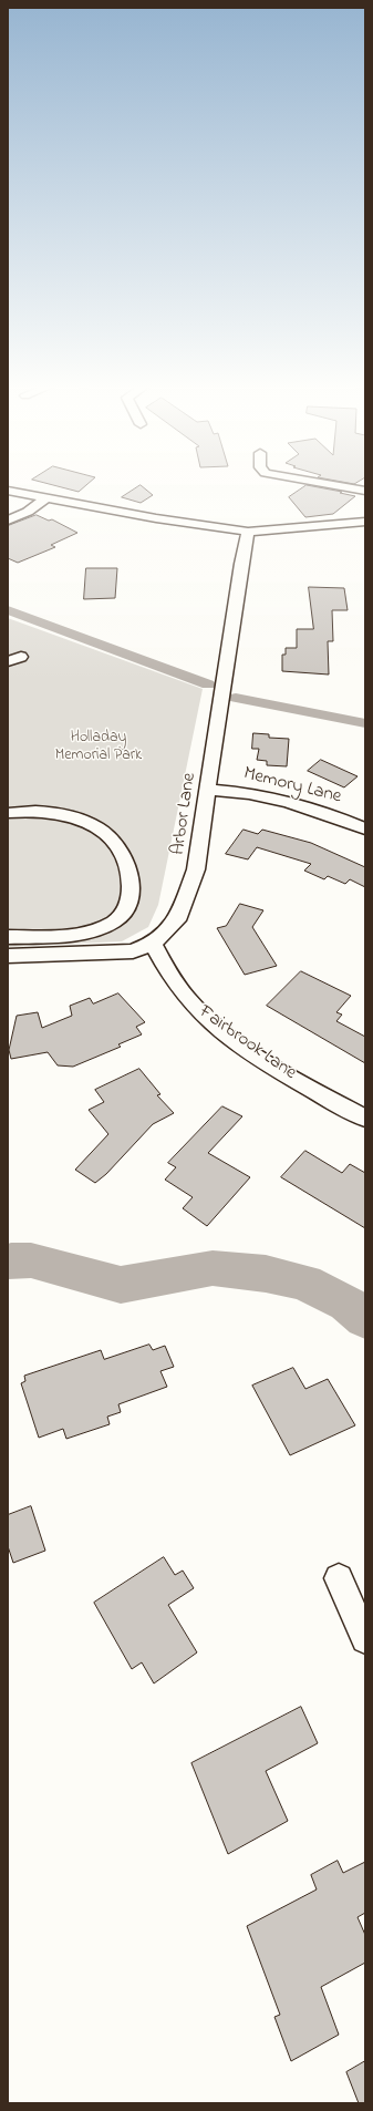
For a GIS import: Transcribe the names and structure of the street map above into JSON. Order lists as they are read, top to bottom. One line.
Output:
{"streets":{"street":["Memory Lane","Arbor Lane","Fairbrook Lane"]},"crossings":[["Memory Lane","Arbor Lane"],["Arbor Lane","Fairbrook Lane"]],"parks":["Holladay Memorial Park"]}
